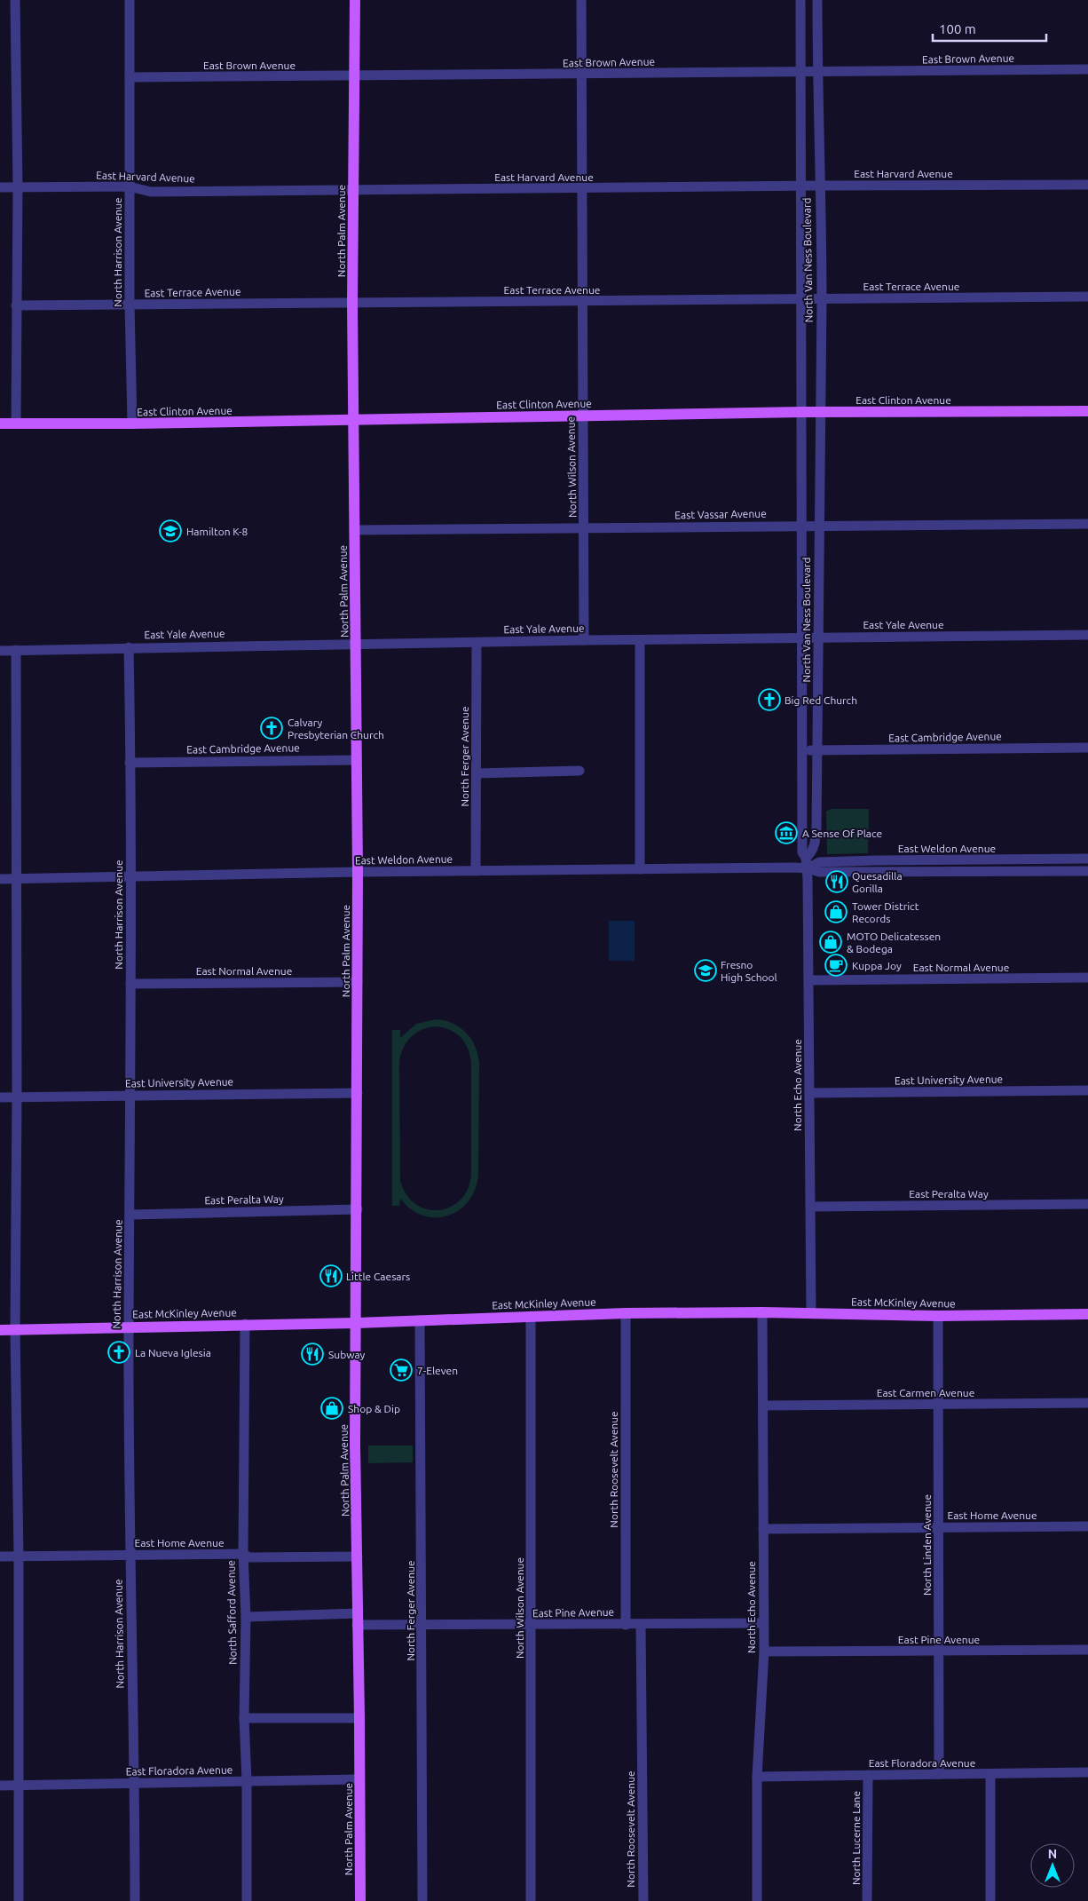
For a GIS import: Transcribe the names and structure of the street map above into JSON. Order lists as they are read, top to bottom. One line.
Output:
{"streets":{"main road":["North Palm Avenue","East Clinton Avenue","East McKinley Avenue"],"street":["East Brown Avenue","East Harvard Avenue","North Harrison Avenue","North Van Ness Boulevard","East Terrace Avenue","North Wilson Avenue","East Vassar Avenue","East Yale Avenue","East Cambridge Avenue","North Ferger Avenue","East Weldon Avenue","East Normal Avenue","East University Avenue","North Echo Avenue","East Peralta Way","East Carmen Avenue","North Roosevelt Avenue","East Home Avenue","North Linden Avenue","North Safford Avenue","East Pine Avenue","East Floradora Avenue","North Lucerne Lane"]},"crossings":[["East Brown Avenue","North Palm Avenue"],["East Brown Avenue","North Harrison Avenue"],["East Brown Avenue","North Van Ness Boulevard"],["East Brown Avenue","North Wilson Avenue"],["East Harvard Avenue","North Palm Avenue"],["East Harvard Avenue","North Harrison Avenue"],["East Harvard Avenue","North Van Ness Boulevard"],["East Harvard Avenue","North Wilson Avenue"],["North Palm Avenue","East Terrace Avenue"],["North Palm Avenue","East Clinton Avenue"],["North Palm Avenue","East Vassar Avenue"],["North Palm Avenue","East Yale Avenue"],["North Palm Avenue","East Cambridge Avenue"],["North Palm Avenue","East Weldon Avenue"],["North Palm Avenue","East Normal Avenue"],["North Palm Avenue","East University Avenue"],["North Palm Avenue","East Peralta Way"],["North Palm Avenue","East McKinley Avenue"],["North Palm Avenue","East Home Avenue"],["North Palm Avenue","East Pine Avenue"],["North Palm Avenue","East Floradora Avenue"],["North Harrison Avenue","East Terrace Avenue"],["North Harrison Avenue","East Clinton Avenue"],["North Harrison Avenue","East Yale Avenue"],["North Harrison Avenue","East Cambridge Avenue"],["North Harrison Avenue","East Weldon Avenue"],["North Harrison Avenue","East Normal Avenue"],["North Harrison Avenue","East University Avenue"],["North Harrison Avenue","East Peralta Way"],["North Harrison Avenue","East McKinley Avenue"],["North Harrison Avenue","East Home Avenue"],["North Harrison Avenue","East Floradora Avenue"],["North Van Ness Boulevard","East Terrace Avenue"],["North Van Ness Boulevard","East Clinton Avenue"],["North Van Ness Boulevard","East Vassar Avenue"],["North Van Ness Boulevard","East Yale Avenue"],["North Van Ness Boulevard","East Cambridge Avenue"],["North Van Ness Boulevard","North Echo Avenue"],["East Terrace Avenue","North Wilson Avenue"],["East Clinton Avenue","North Wilson Avenue"],["North Wilson Avenue","East Vassar Avenue"],["North Wilson Avenue","East Yale Avenue"],["North Wilson Avenue","East McKinley Avenue"],["North Wilson Avenue","East Pine Avenue"],["East Yale Avenue","North Ferger Avenue"],["North Ferger Avenue","East Weldon Avenue"],["North Ferger Avenue","East McKinley Avenue"],["North Ferger Avenue","East Pine Avenue"],["East Weldon Avenue","North Echo Avenue"],["East Normal Avenue","North Echo Avenue"],["East University Avenue","North Echo Avenue"],["North Echo Avenue","East Peralta Way"],["North Echo Avenue","East McKinley Avenue"],["North Echo Avenue","East Carmen Avenue"],["North Echo Avenue","East Home Avenue"],["North Echo Avenue","East Pine Avenue"],["North Echo Avenue","East Floradora Avenue"],["East McKinley Avenue","North Roosevelt Avenue"],["East McKinley Avenue","North Linden Avenue"],["East McKinley Avenue","North Safford Avenue"],["East Carmen Avenue","North Linden Avenue"],["North Roosevelt Avenue","East Pine Avenue"],["East Home Avenue","North Linden Avenue"],["East Home Avenue","North Safford Avenue"],["North Linden Avenue","East Pine Avenue"],["North Linden Avenue","East Floradora Avenue"],["North Safford Avenue","East Pine Avenue"],["North Safford Avenue","East Floradora Avenue"],["East Floradora Avenue","North Lucerne Lane"]],"places":{"school or university":["Hamilton K-8","Fresno High School"],"church":["Big Red Church","Calvary Presbyterian Church","La Nueva Iglesia"],"museum":["A Sense Of Place"],"restaurant":["Quesadilla Gorilla","Little Caesars","Subway"],"shop":["Tower District Records","MOTO Delicatessen & Bodega","Shop & Dip"],"cafe":["Kuppa Joy"],"supermarket":["7-Eleven"]},"scale_bar":"100 m","north":"top"}
